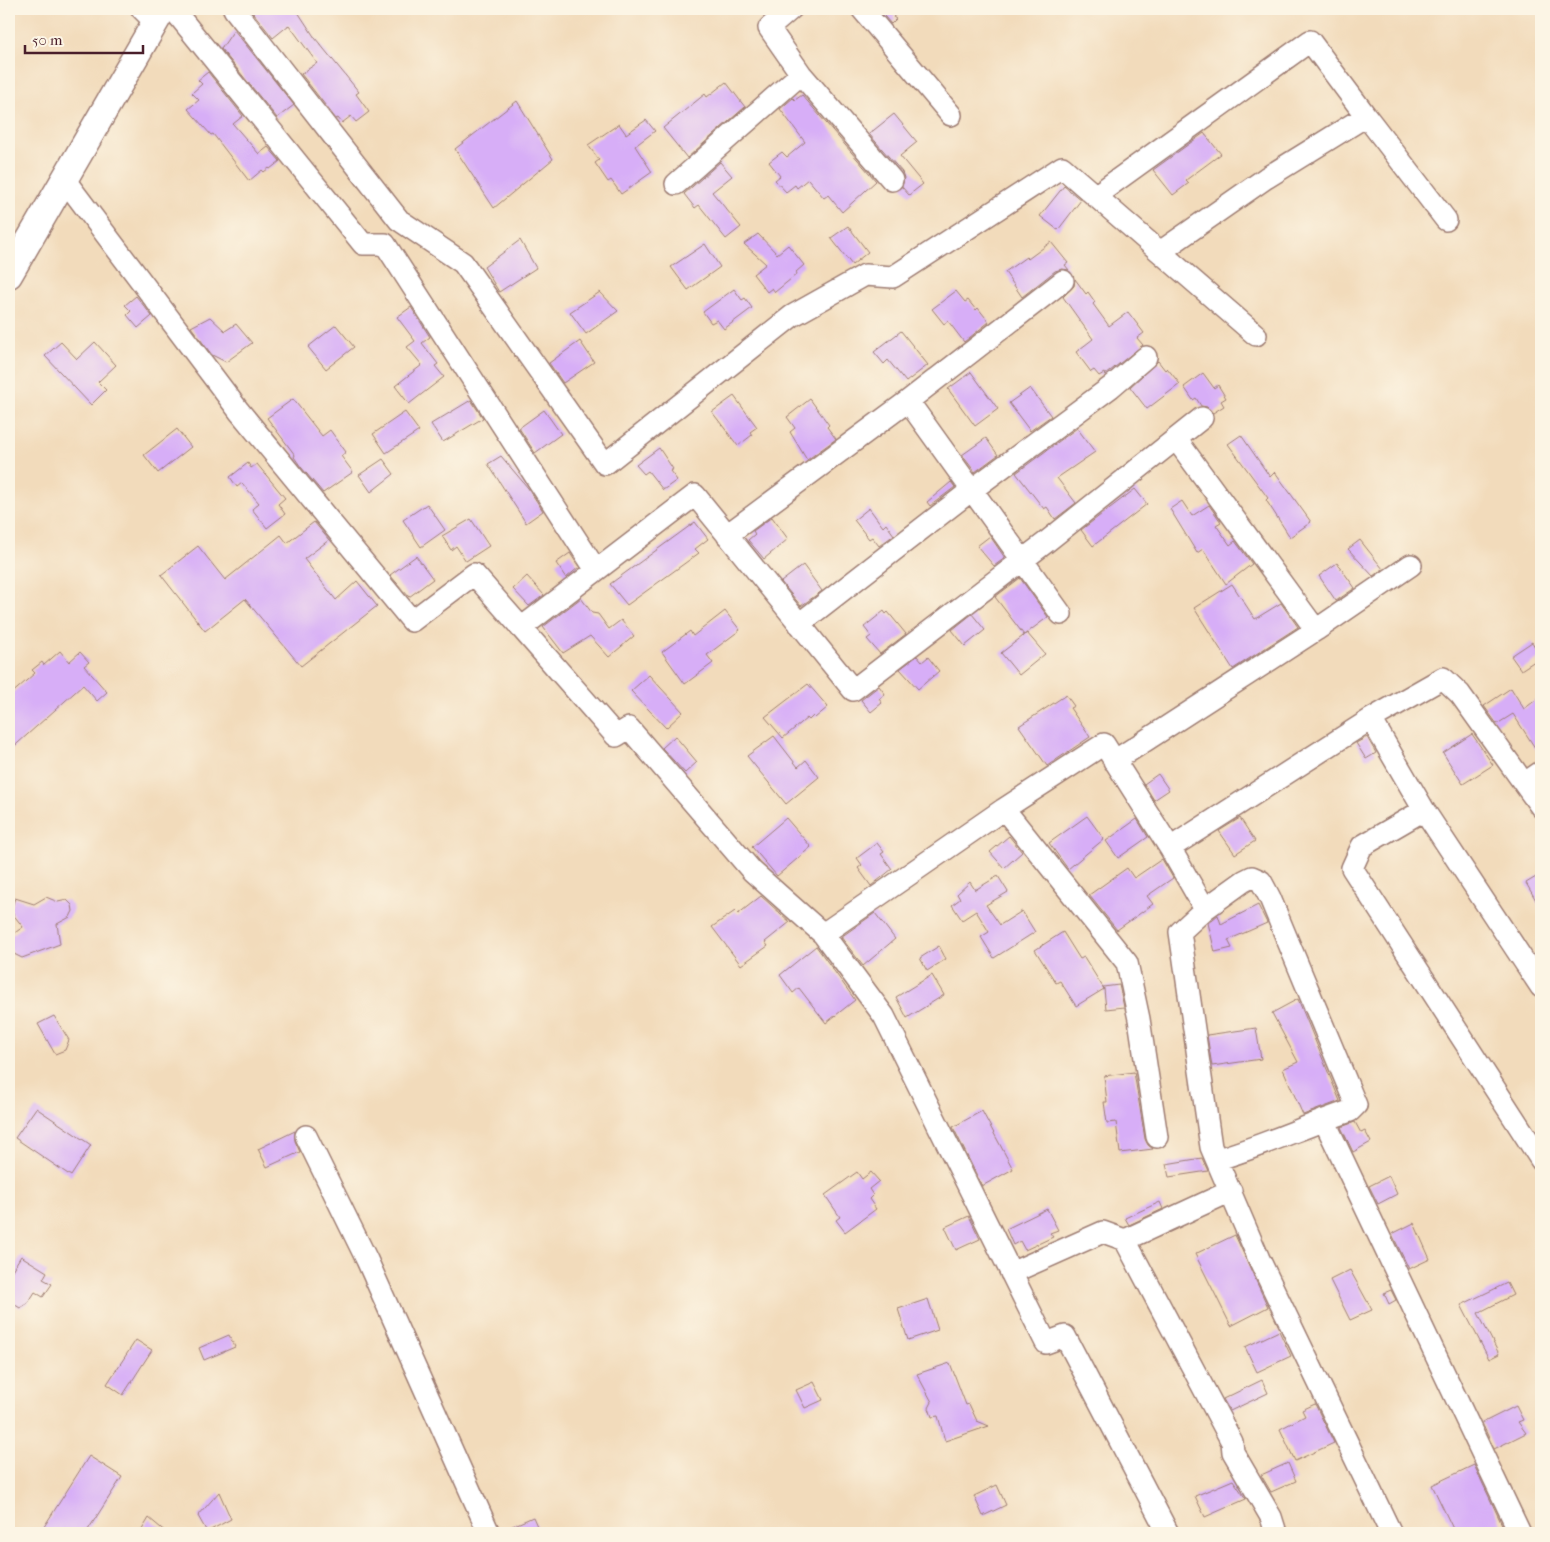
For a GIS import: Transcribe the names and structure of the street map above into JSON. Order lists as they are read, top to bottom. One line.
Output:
{"scale_bar":"50 m"}
